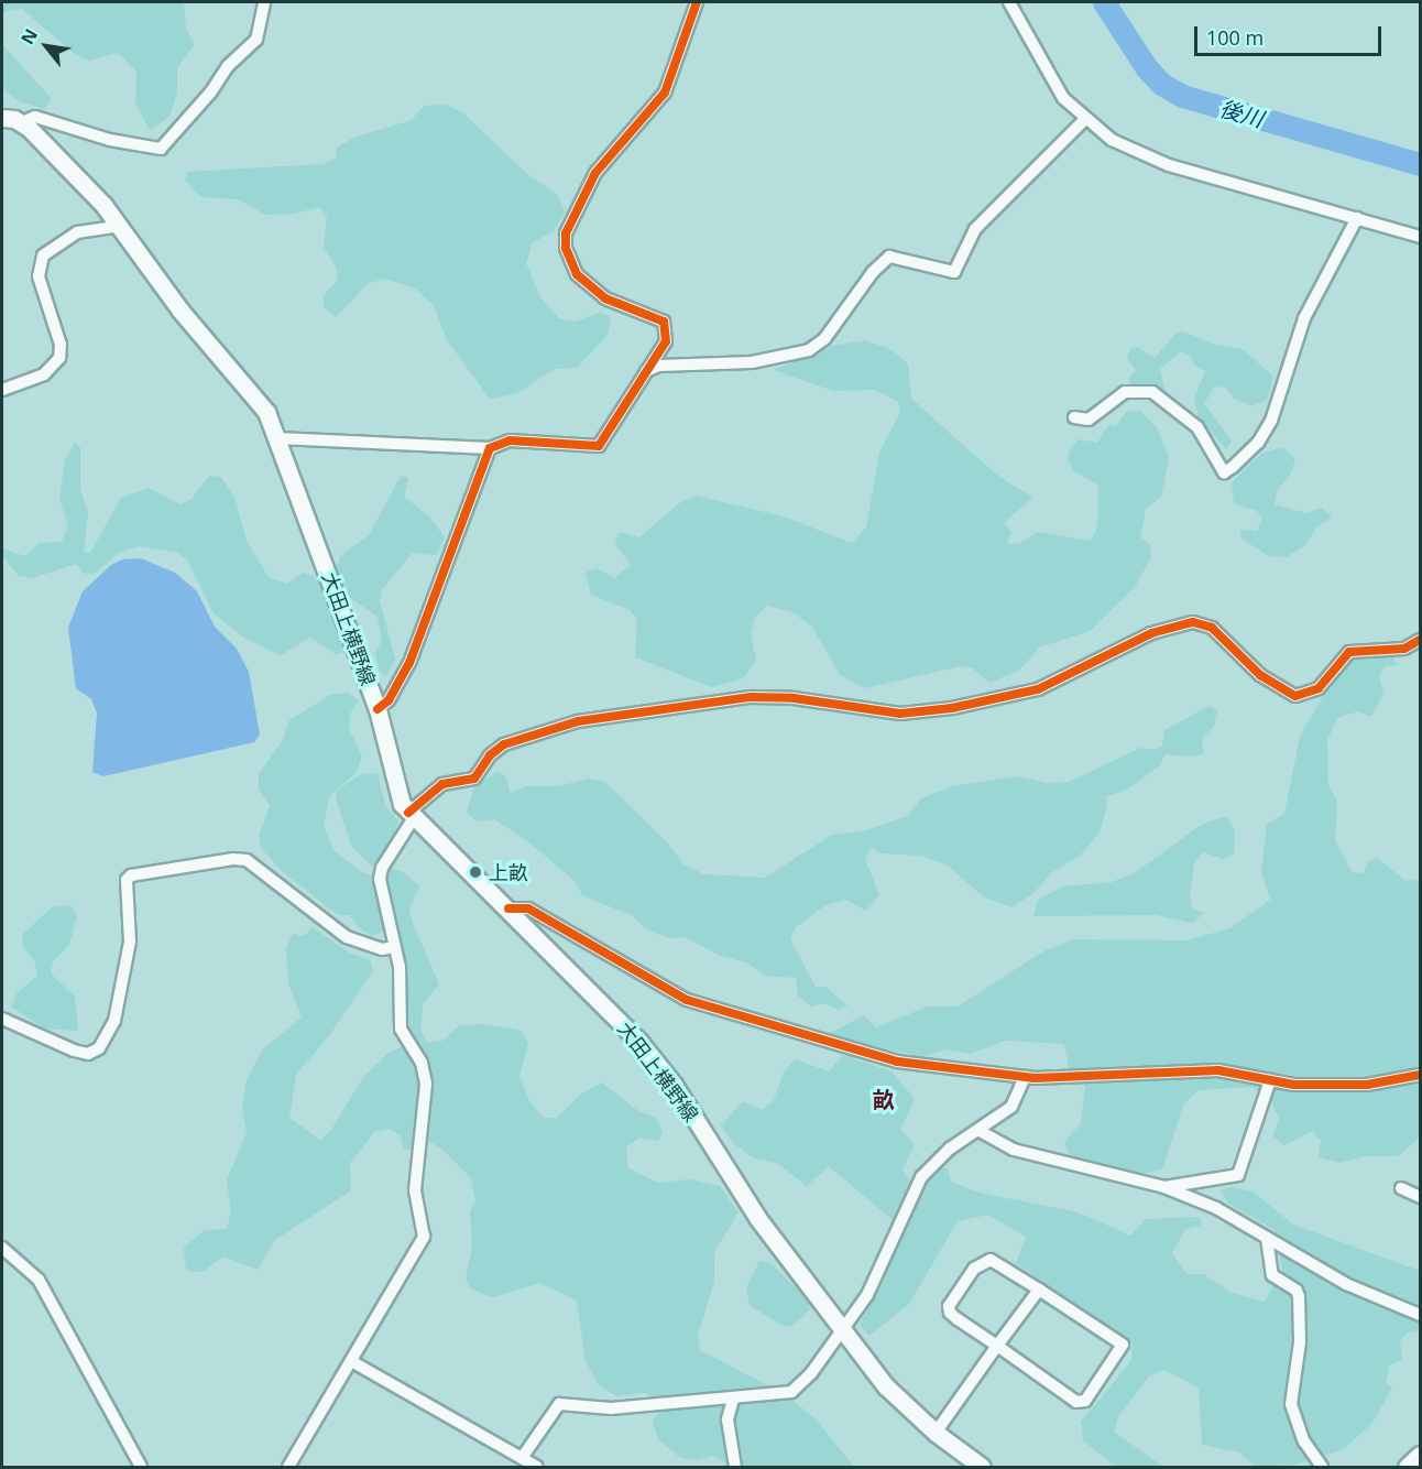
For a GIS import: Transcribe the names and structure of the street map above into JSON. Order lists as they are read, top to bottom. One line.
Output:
{"streets":{"main road":["大田上横野線"]},"districts":["畝"],"water":["後川"],"places":["上畝"],"scale_bar":"100 m","north":"top left"}
